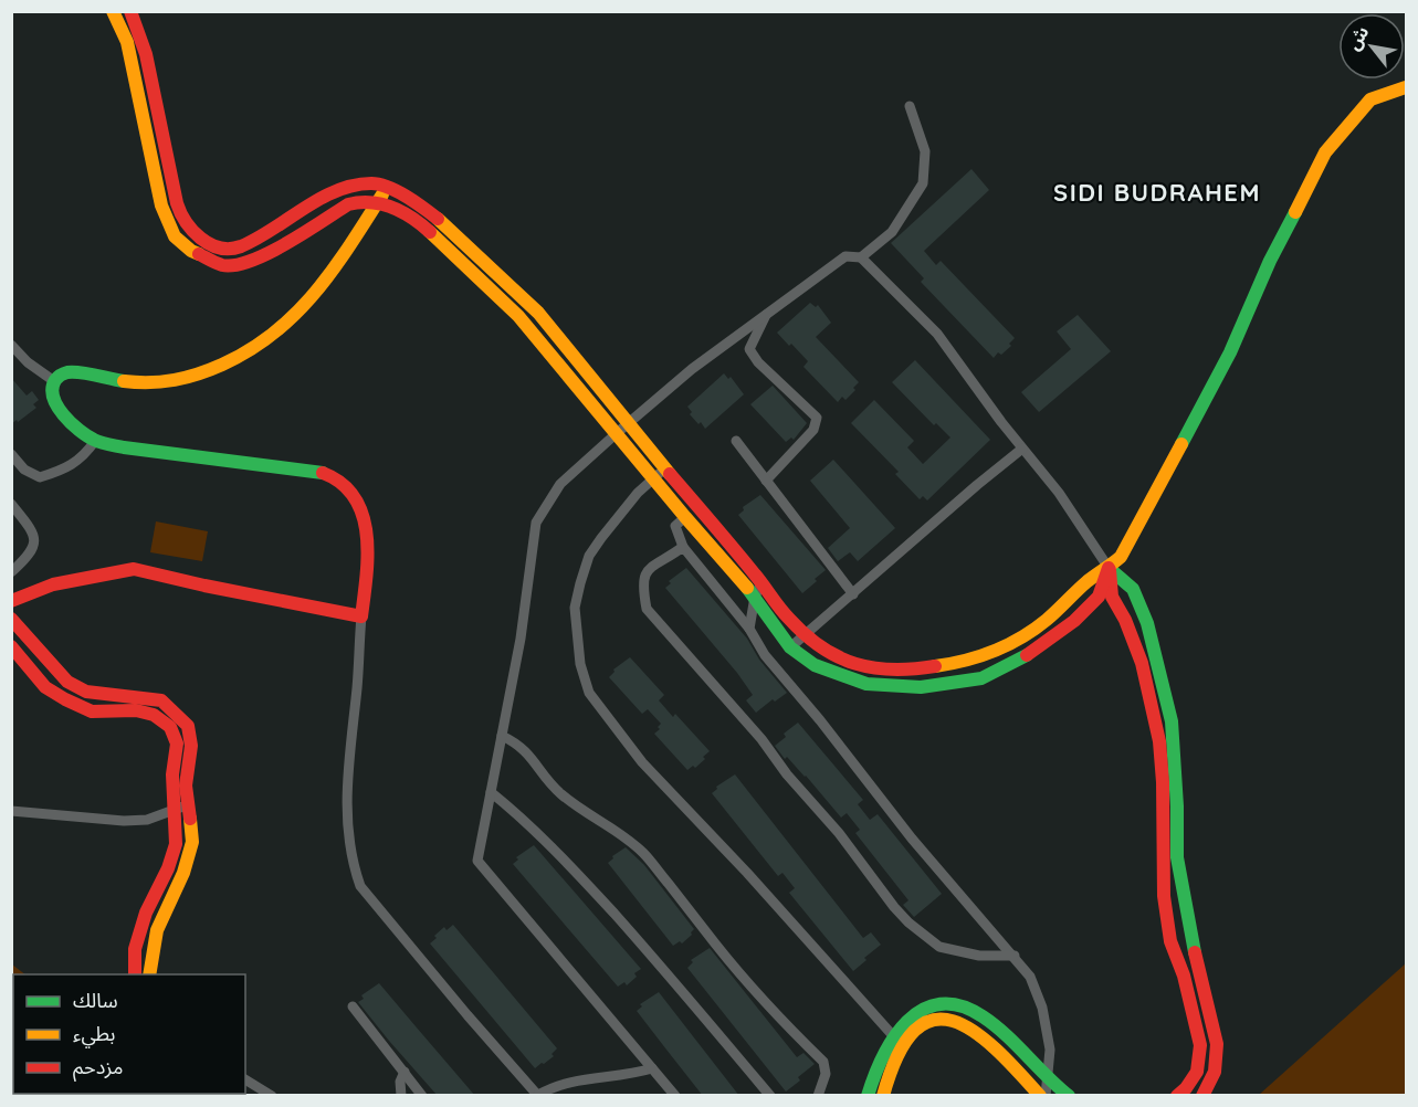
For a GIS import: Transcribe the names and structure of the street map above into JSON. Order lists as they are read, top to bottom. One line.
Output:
{"districts":["SIDI BUDRAHEM"],"legend":["سالك","بطيء","مزدحم"],"north":"top left"}
